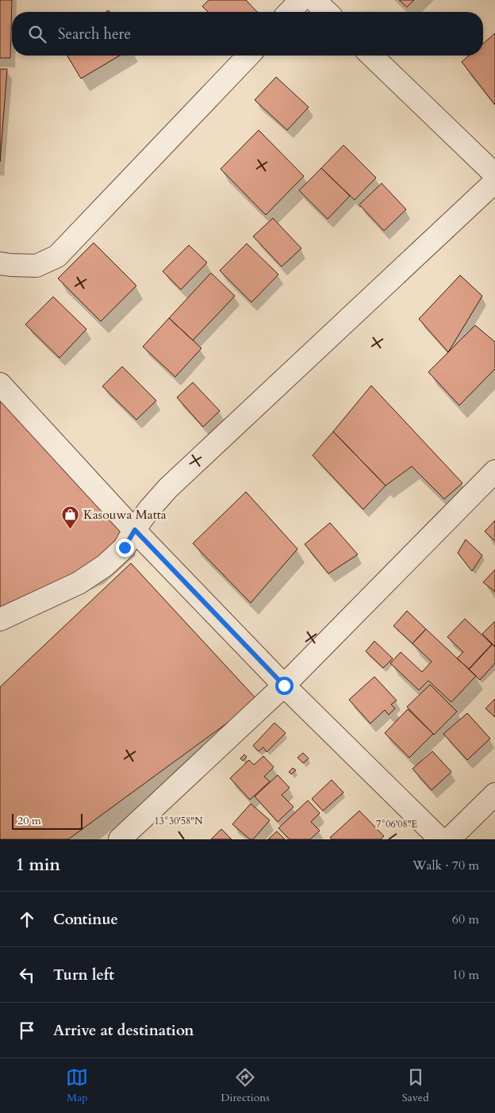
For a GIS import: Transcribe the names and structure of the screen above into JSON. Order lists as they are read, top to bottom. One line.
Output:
{"places":{"shop":["Kasouwa Matta"]},"scale_bar":"20 m","page":{"search":"Search here","scale":"20 m","heading":["1 min","Walk · 70 m"],"list":[["Continue","60 m"],["Turn left","10 m"],"Arrive at destination"],"nav":["Map","Directions","Saved"]},"coordinates":["13°30'58\"N","7°06'08\"E"]}
